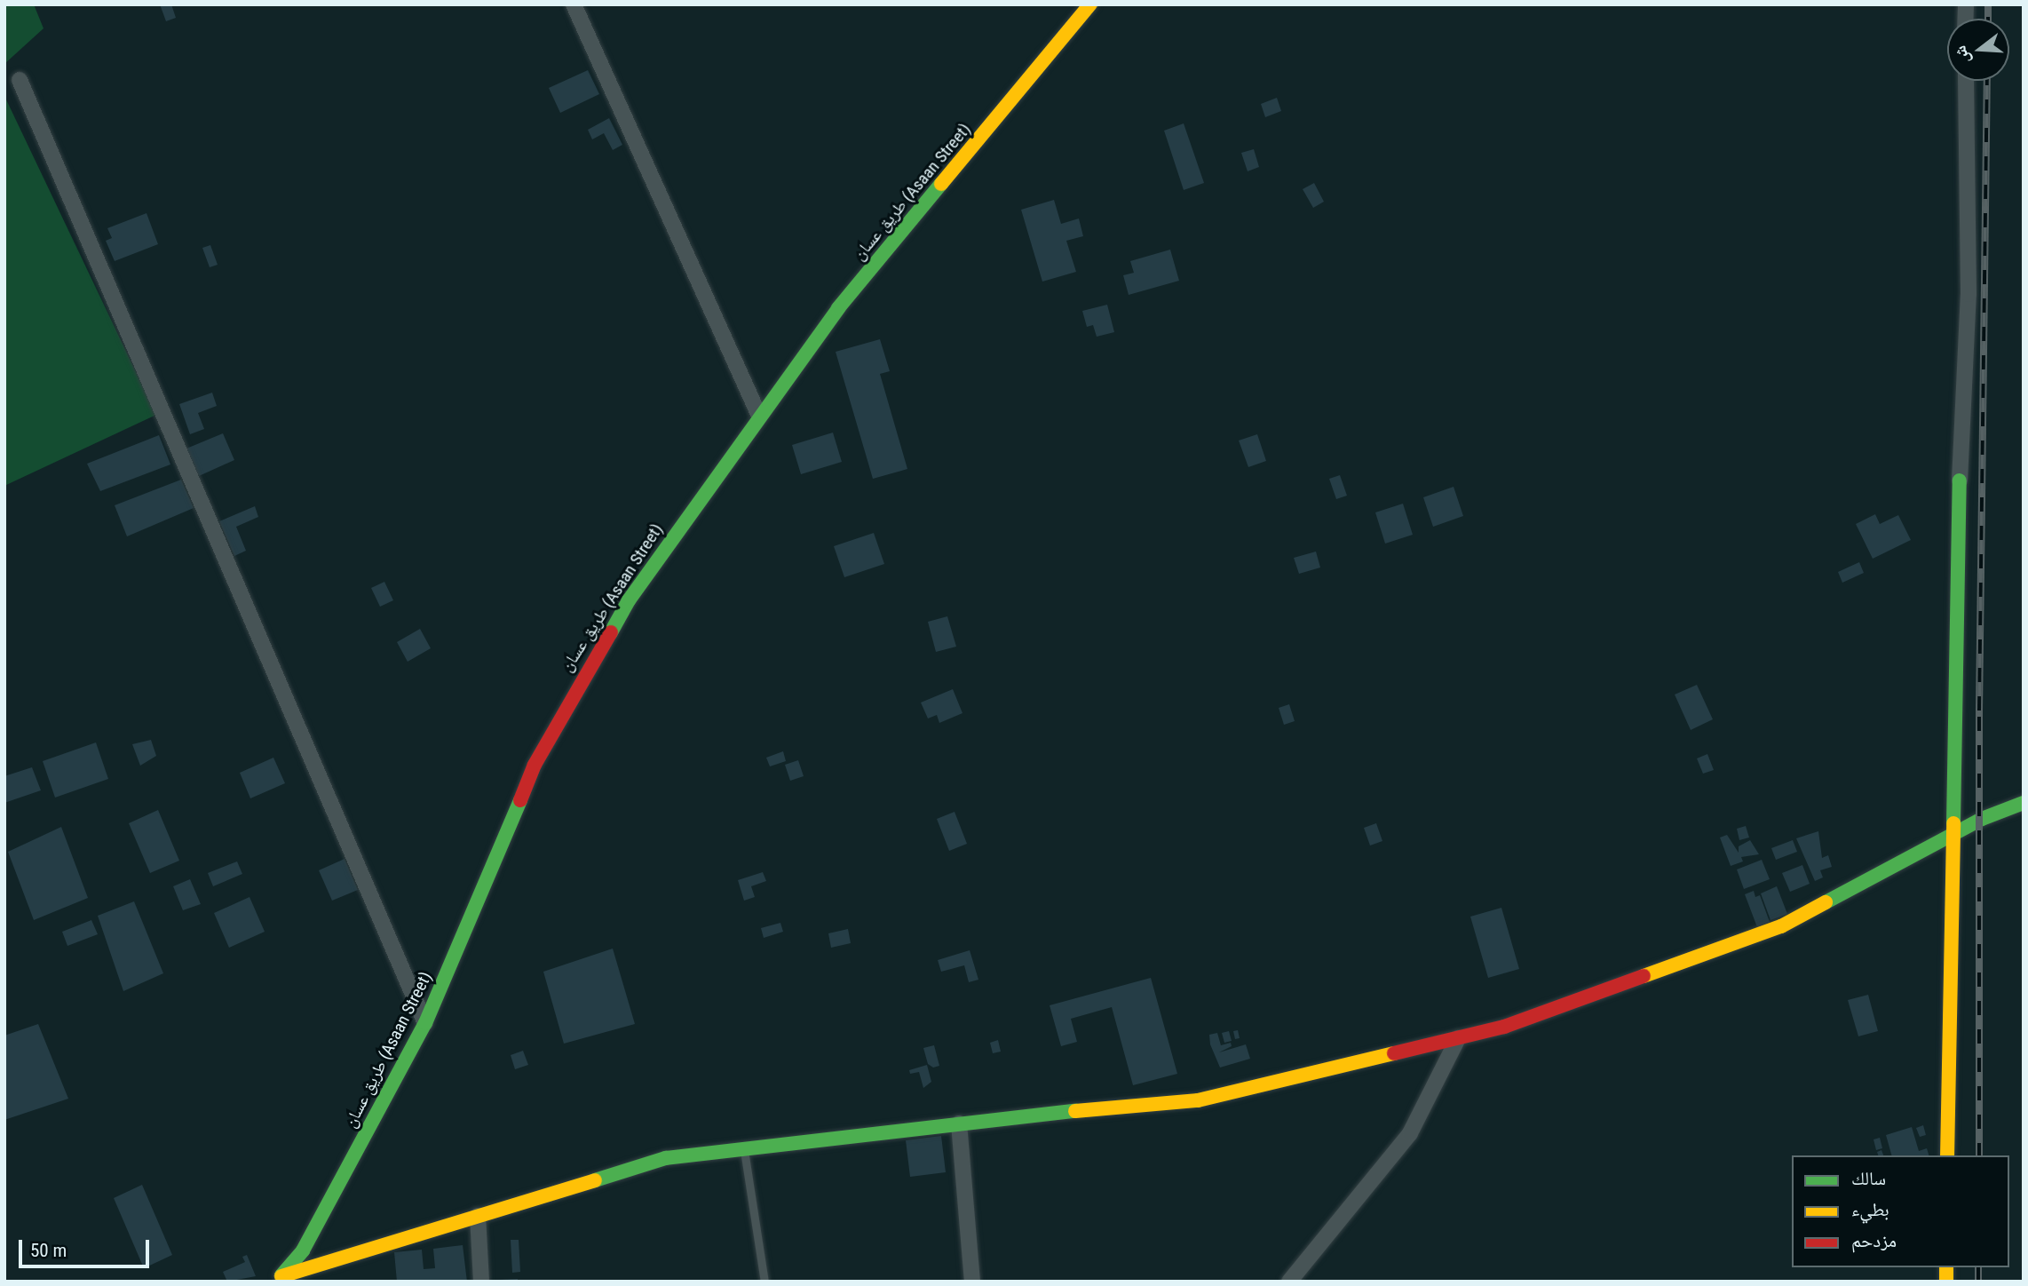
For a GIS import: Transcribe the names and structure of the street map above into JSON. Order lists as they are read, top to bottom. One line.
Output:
{"streets":{"street":["طريق عسان (Asaan Street)"]},"legend":["سالك","بطيء","مزدحم"],"scale_bar":"50 m","north":"left"}
